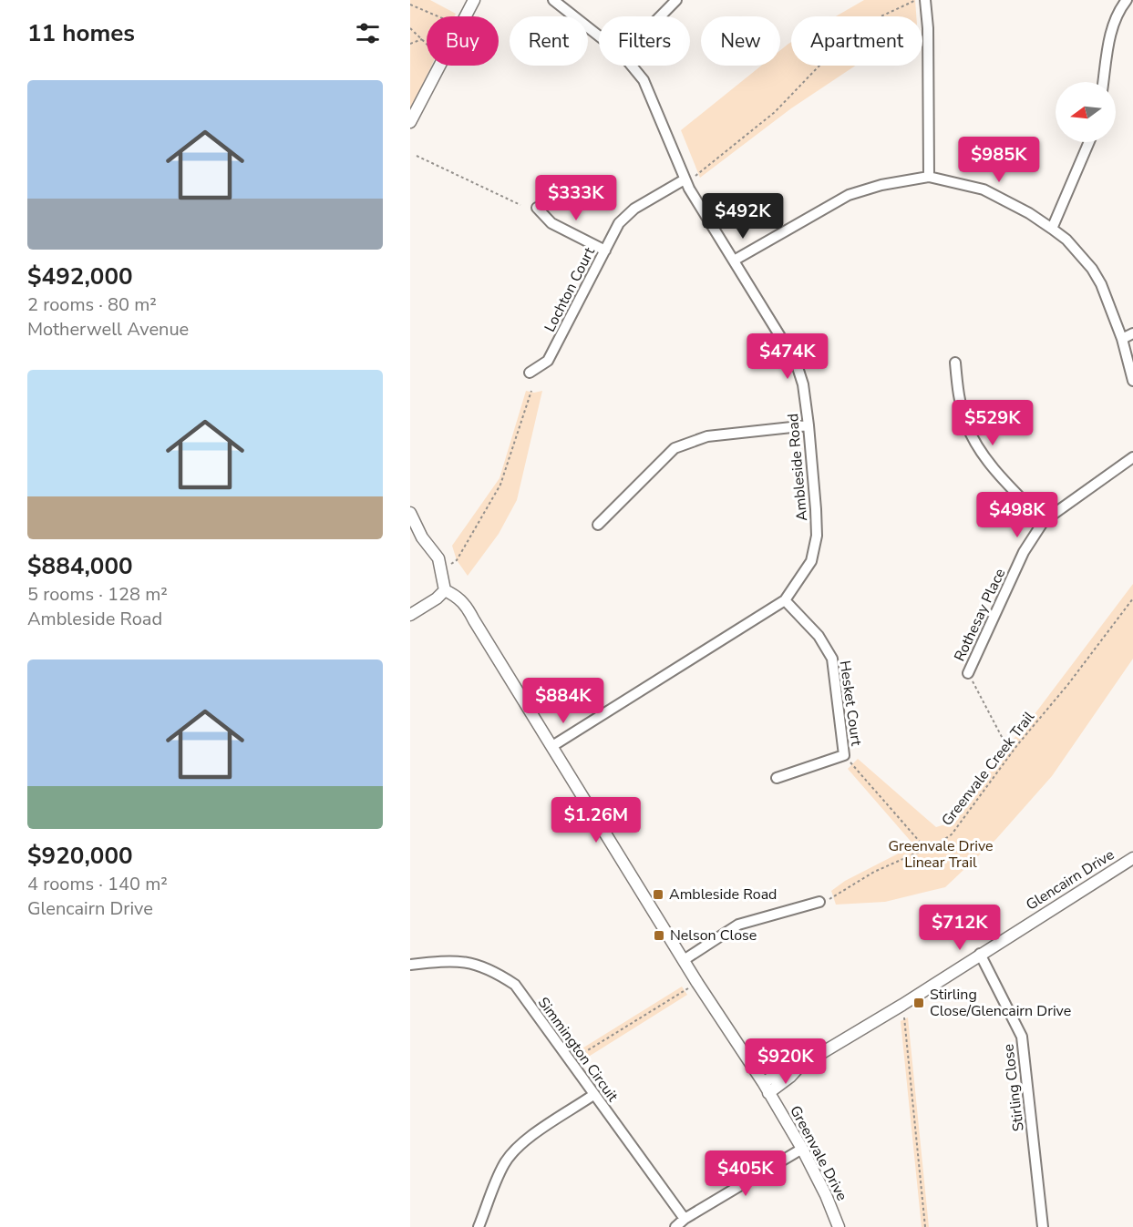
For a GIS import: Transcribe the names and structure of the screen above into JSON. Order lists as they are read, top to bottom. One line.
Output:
{"streets":{"street":["Lochton Court","Ambleside Road","Rothesay Place","Hesket Court","Glencairn Drive","Simmington Circuit","Stirling Close","Greenvale Drive"],"path":["Greenvale Creek Trail"]},"crossings":[["Lochton Court","Ambleside Road"],["Ambleside Road","Hesket Court"],["Ambleside Road","Greenvale Drive"],["Glencairn Drive","Stirling Close"],["Glencairn Drive","Greenvale Drive"]],"parks":["Greenvale Drive Linear Trail"],"places":{"transit":["Ambleside Road","Nelson Close","Stirling Close/Glencairn Drive"]},"north":"left","page":{"heading":"11 homes","chip":["Buy","Rent","Filters","New","Apartment"],"list":[{"name":"$492,000","note":"2 rooms · 80 m² · Motherwell Avenue"},{"name":"$884,000","note":"5 rooms · 128 m² · Ambleside Road"},{"name":"$920,000","note":"4 rooms · 140 m² · Glencairn Drive"}],"price":["$985K","$333K","$492K","$474K","$529K","$498K","$884K","$1.26M","$712K","$920K","$405K"]}}
